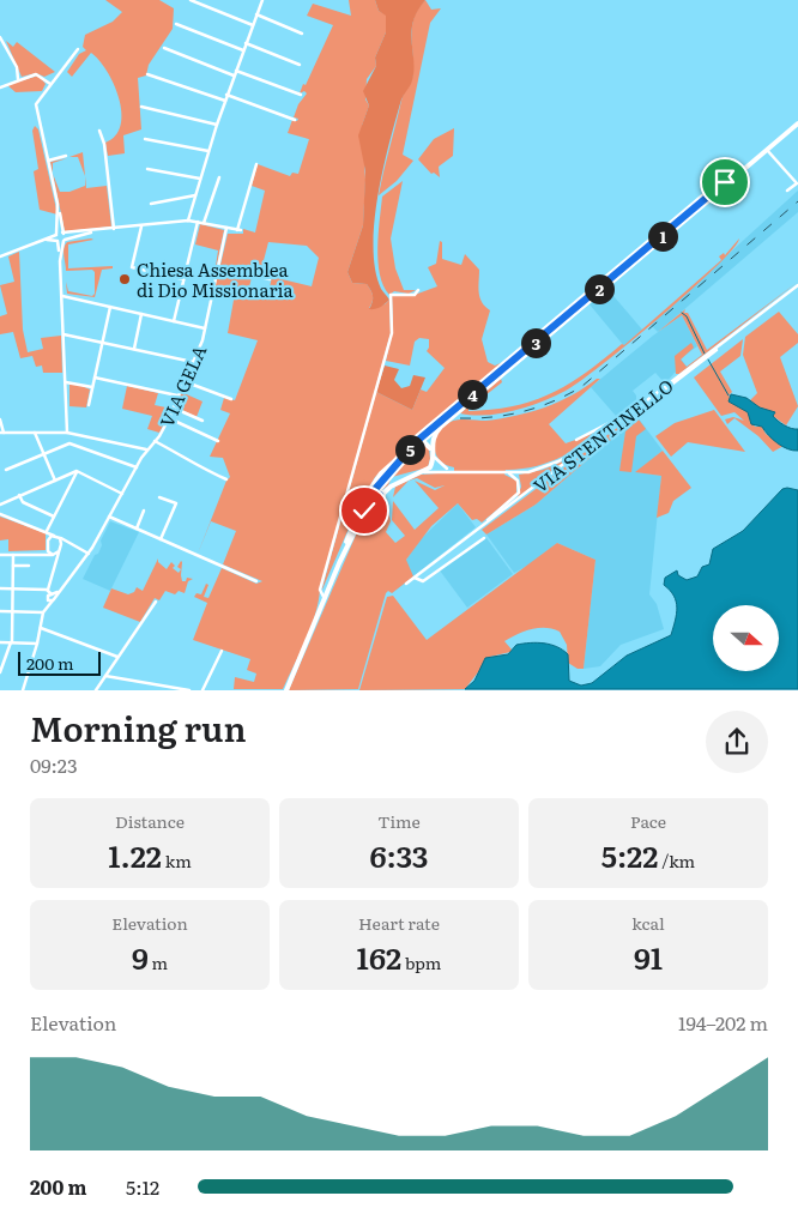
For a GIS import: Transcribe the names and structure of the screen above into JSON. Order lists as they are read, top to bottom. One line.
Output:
{"streets":{"street":["VIA GELA","VIA STENTINELLO"]},"places":["Chiesa Assemblea di Dio Missionaria"],"scale_bar":"200 m","north":"right","page":{"pins":["1","2","3","4","5"],"scale":"200 m","heading":["Morning run","09:23"],"stats":[["Distance","1.22 km"],["Time","6:33"],["Pace","5:22 /km"],["Elevation","9 m"],["Heart rate","162 bpm"],["kcal","91"]],"chart":["Elevation","194–202 m"],"list":[{"name":"200 m","note":"5:12"}]}}
